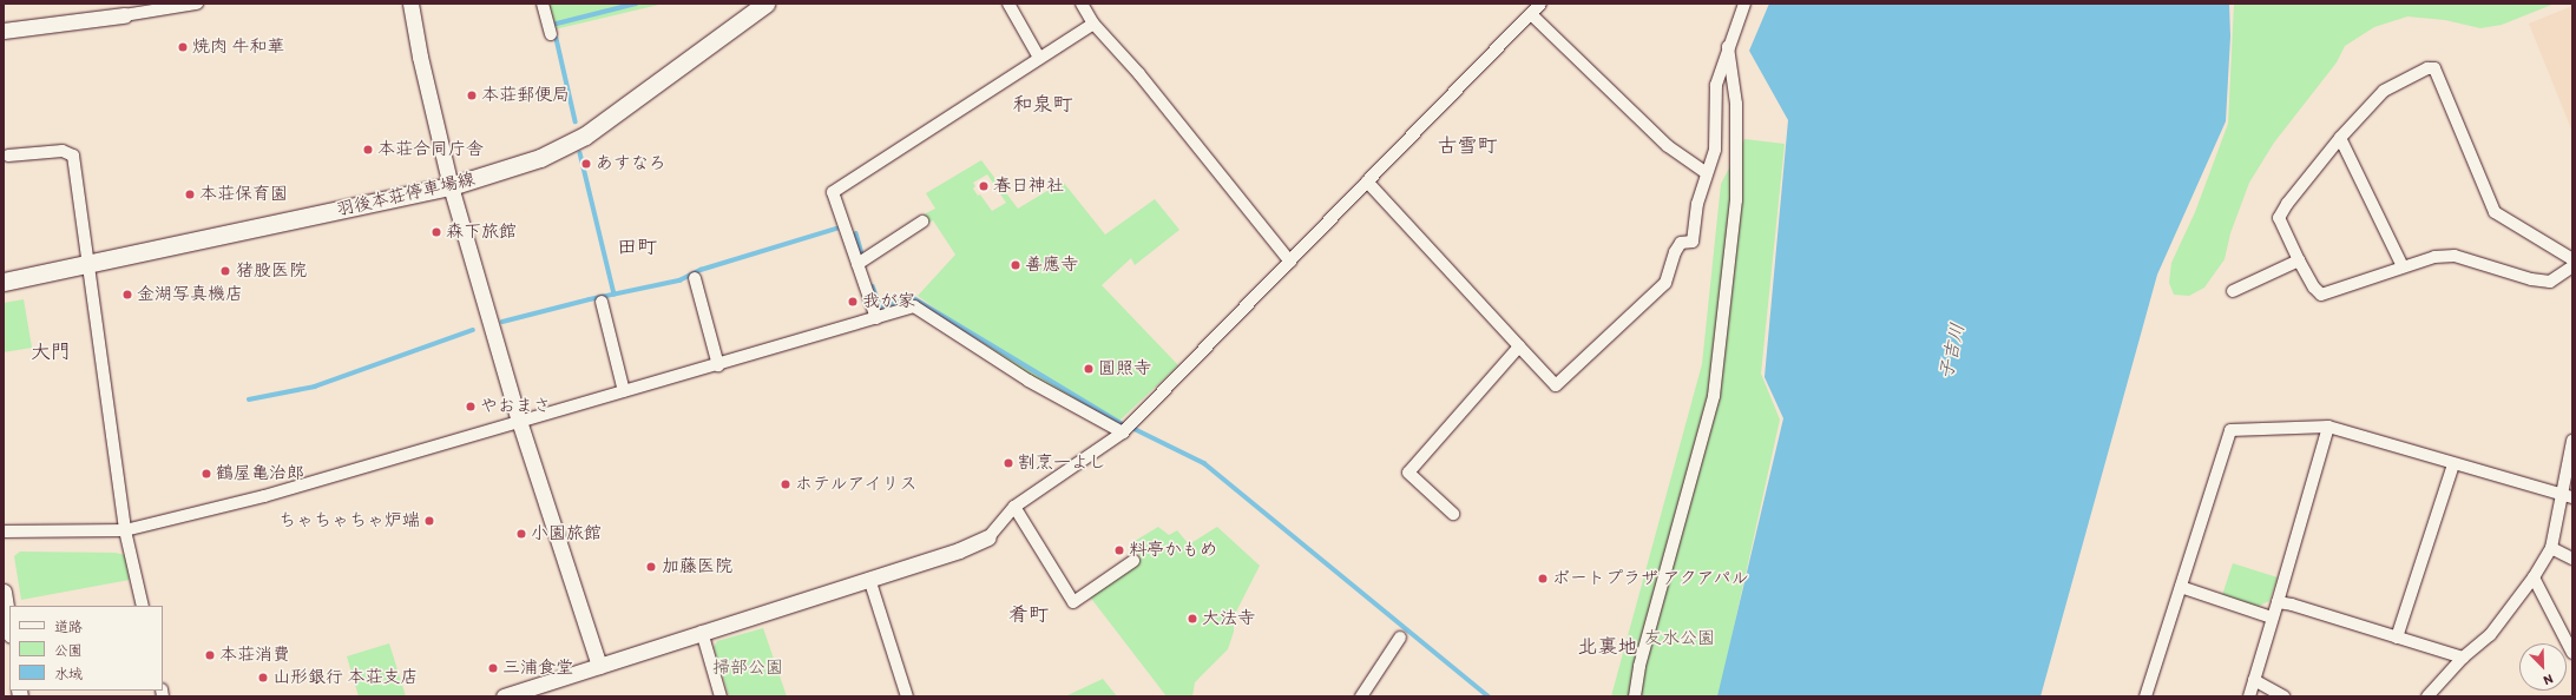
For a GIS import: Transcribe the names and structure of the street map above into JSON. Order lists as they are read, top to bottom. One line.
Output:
{"streets":{"main road":["羽後本荘停車場線"]},"districts":["和泉町","古雪町","田町","大門","肴町","北裏地"],"water":["子吉川"],"parks":["友水公園","掃部公園"],"places":["焼肉 牛和華","本荘郵便局","本荘合同庁舎","あすなろ","春日神社","本荘保育園","森下旅館","善應寺","猪股医院","金湖写真機店","我が家","圓照寺","やおまさ","割烹一よし","鶴屋亀治郎","ホテルアイリス","ちゃちゃちゃ炉端","小園旅館","料亭かもめ","加藤医院","ボートプラザ アクアパル","大法寺","本荘消費","三浦食堂","山形銀行 本荘支店"],"legend":["道路","公園","水域"],"north":"bottom right"}
